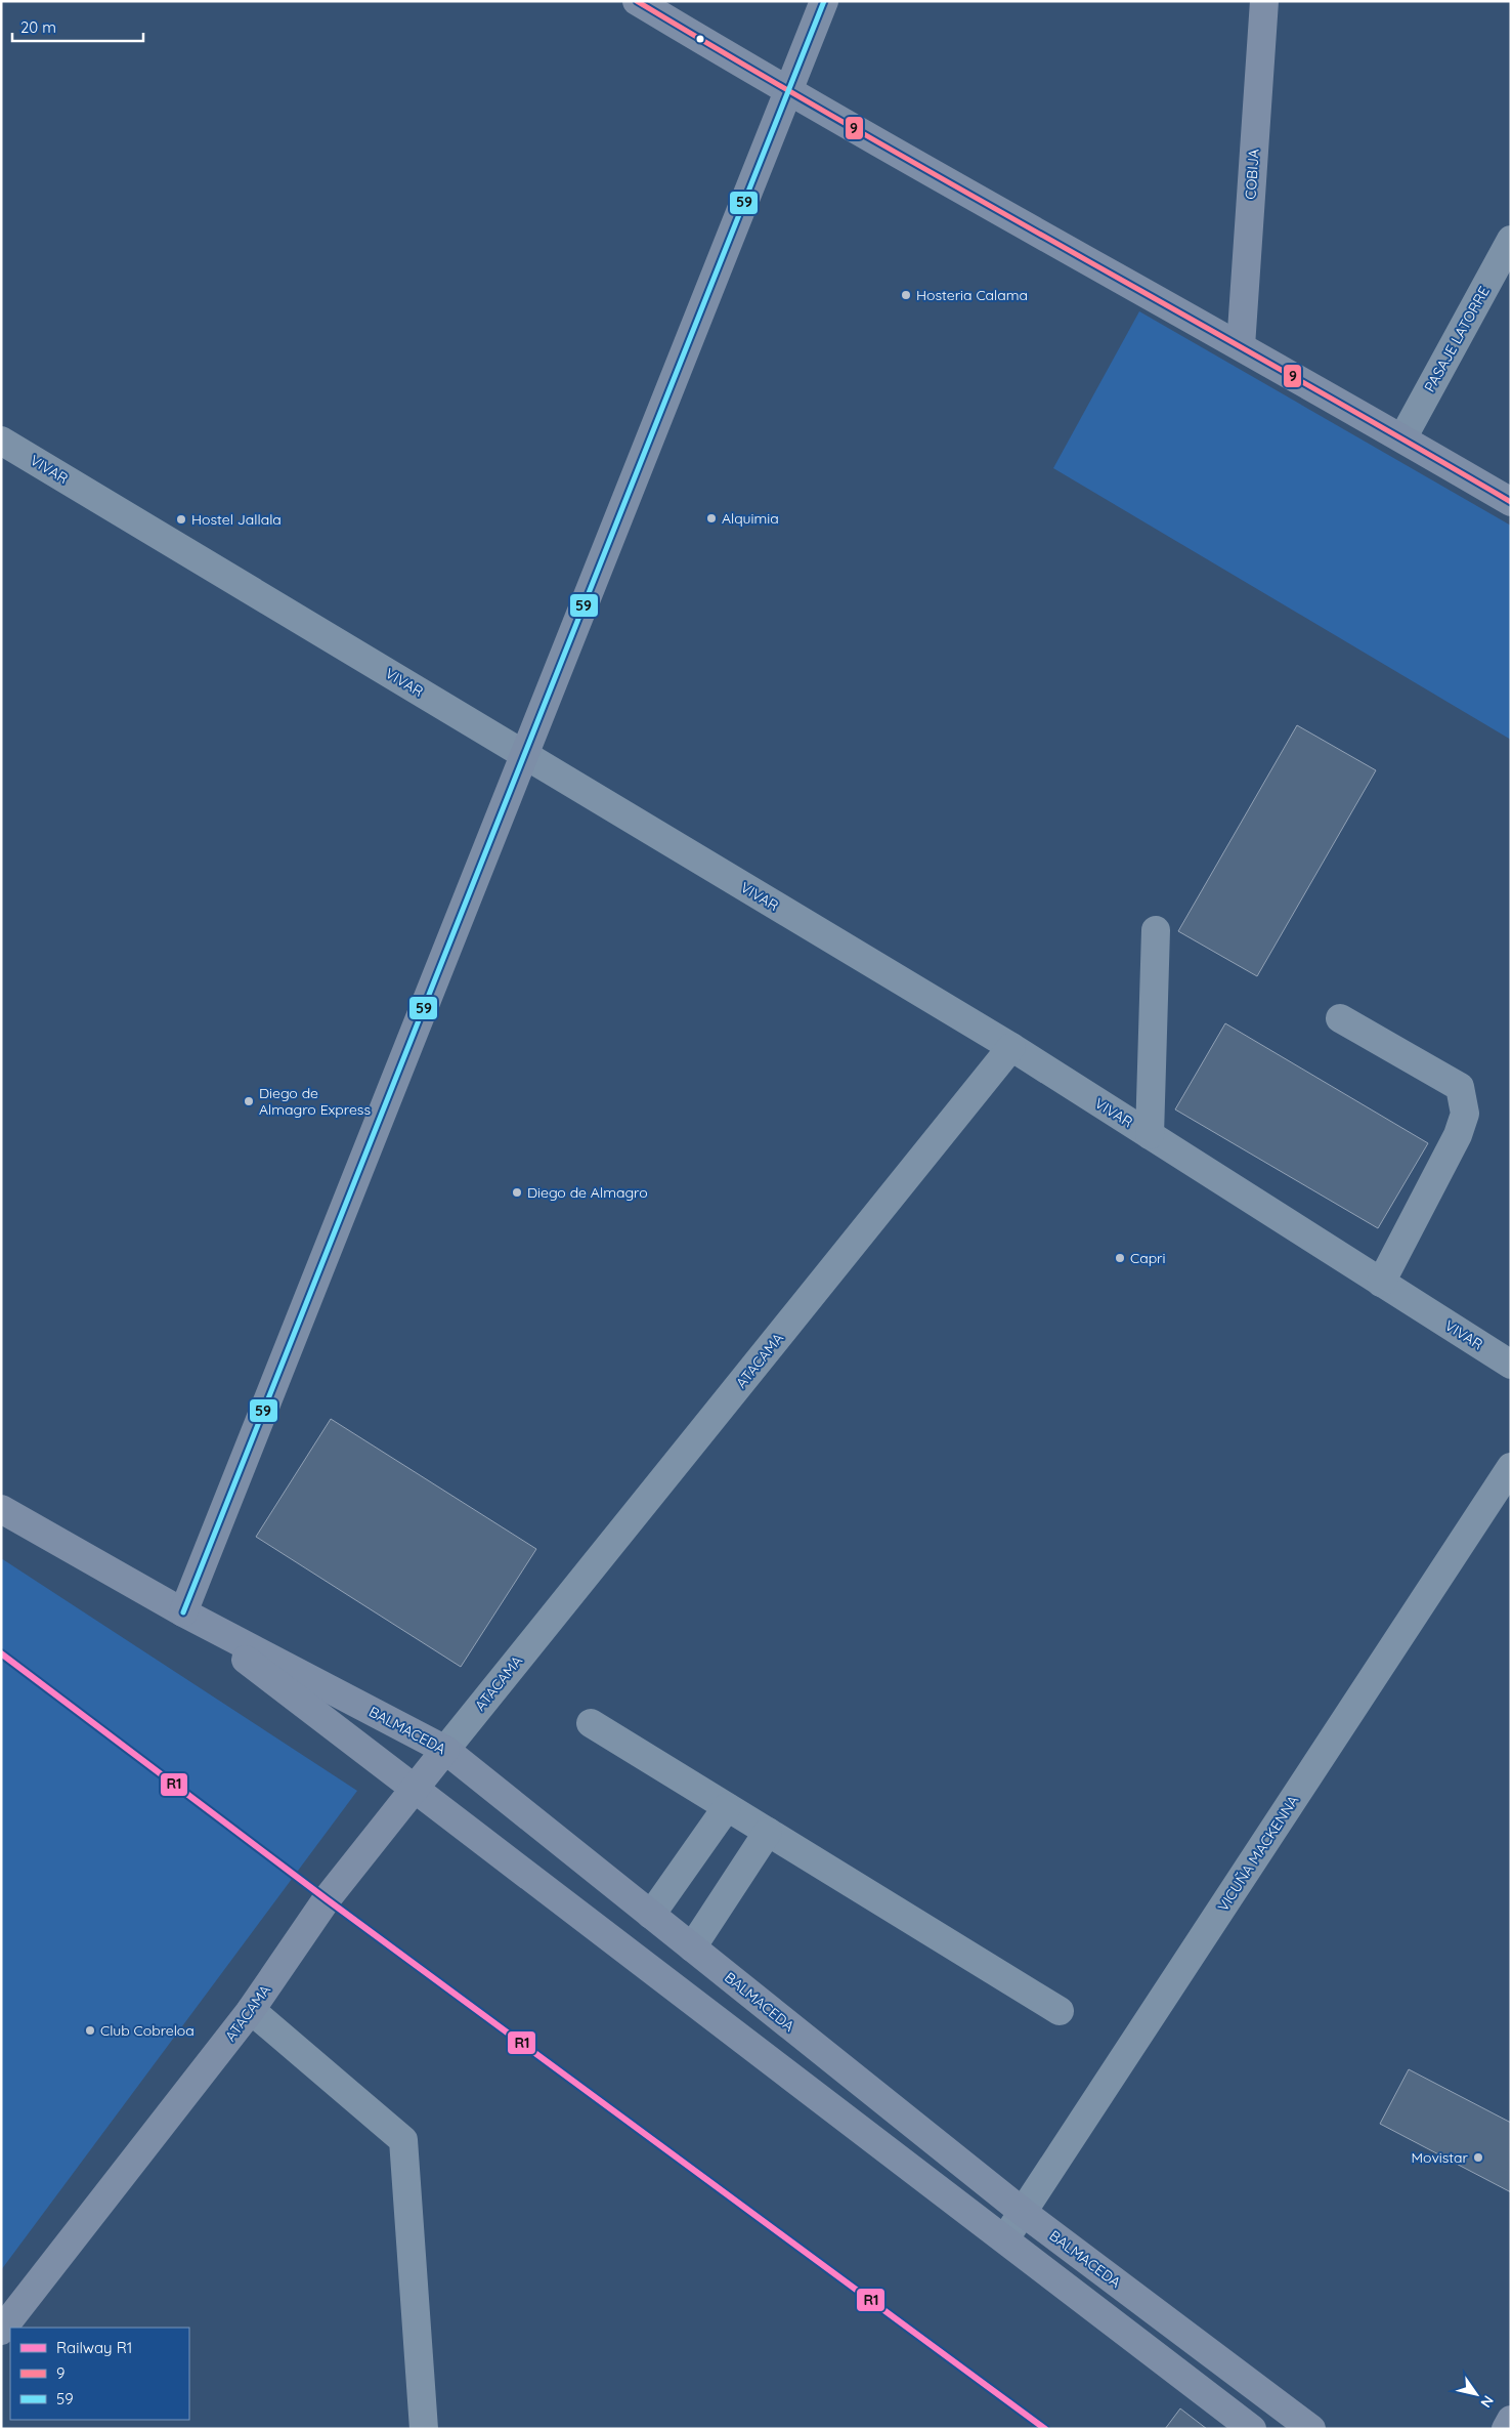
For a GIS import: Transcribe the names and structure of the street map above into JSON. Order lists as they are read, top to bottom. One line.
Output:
{"streets":{"main road":["COBIJA","ATACAMA","BALMACEDA"],"street":["PASAJE LATORRE","VIVAR","VICUÑA MACKENNA"]},"crossings":[["VIVAR","ATACAMA"],["ATACAMA","BALMACEDA"],["BALMACEDA","VICUÑA MACKENNA"]],"places":["Hosteria Calama","Alquimia","Hostel Jallala","Diego de Almagro Express","Diego de Almagro","Capri","Club Cobreloa","Movistar"],"lines":["transit line 9","transit line 59","rail line R1"],"legend":["Railway R1","9","59"],"scale_bar":"20 m","north":"bottom right"}
